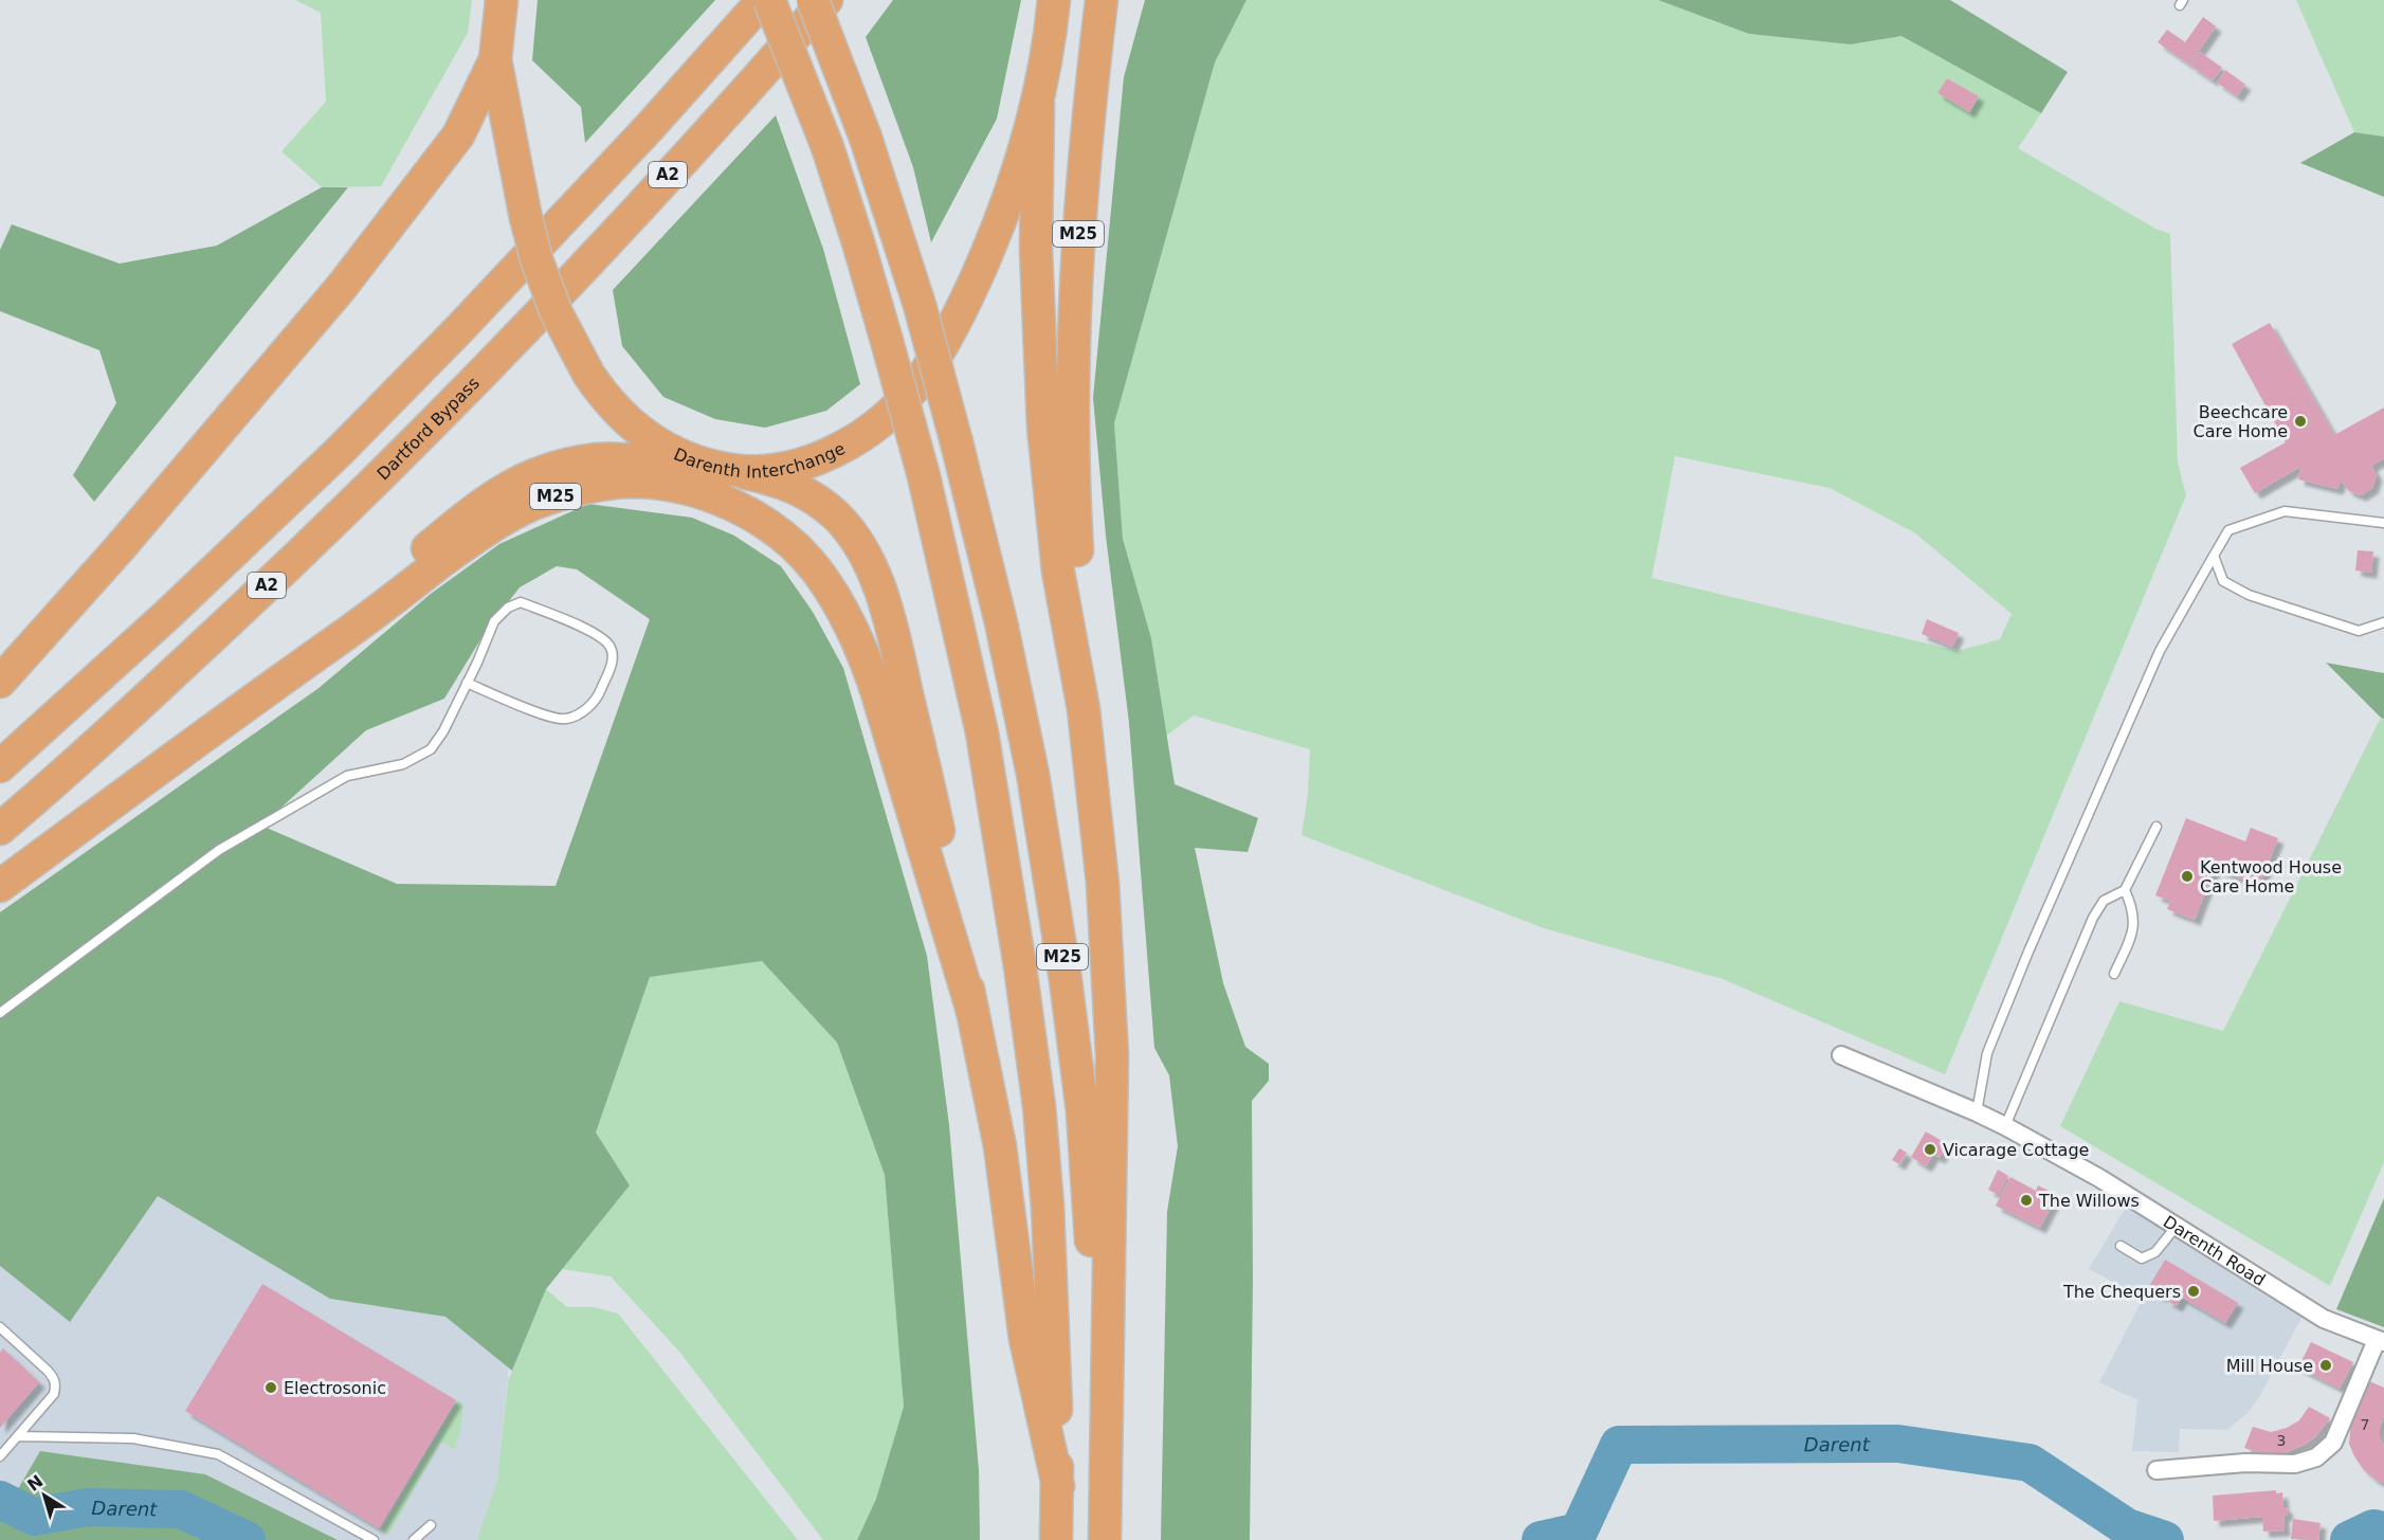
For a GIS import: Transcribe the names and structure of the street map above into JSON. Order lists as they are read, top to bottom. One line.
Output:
{"streets":{"highway":["A2","M25","Dartford Bypass","Darenth Interchange"],"street":["Darenth Road"]},"crossings":[["M25","Darenth Interchange"]],"water":["Darent"],"places":["Beechcare Care Home","Kentwood House Care Home","Vicarage Cottage","The Willows","The Chequers","Mill House","Electrosonic"],"house_numbers":["7","3"],"north":"top left"}
